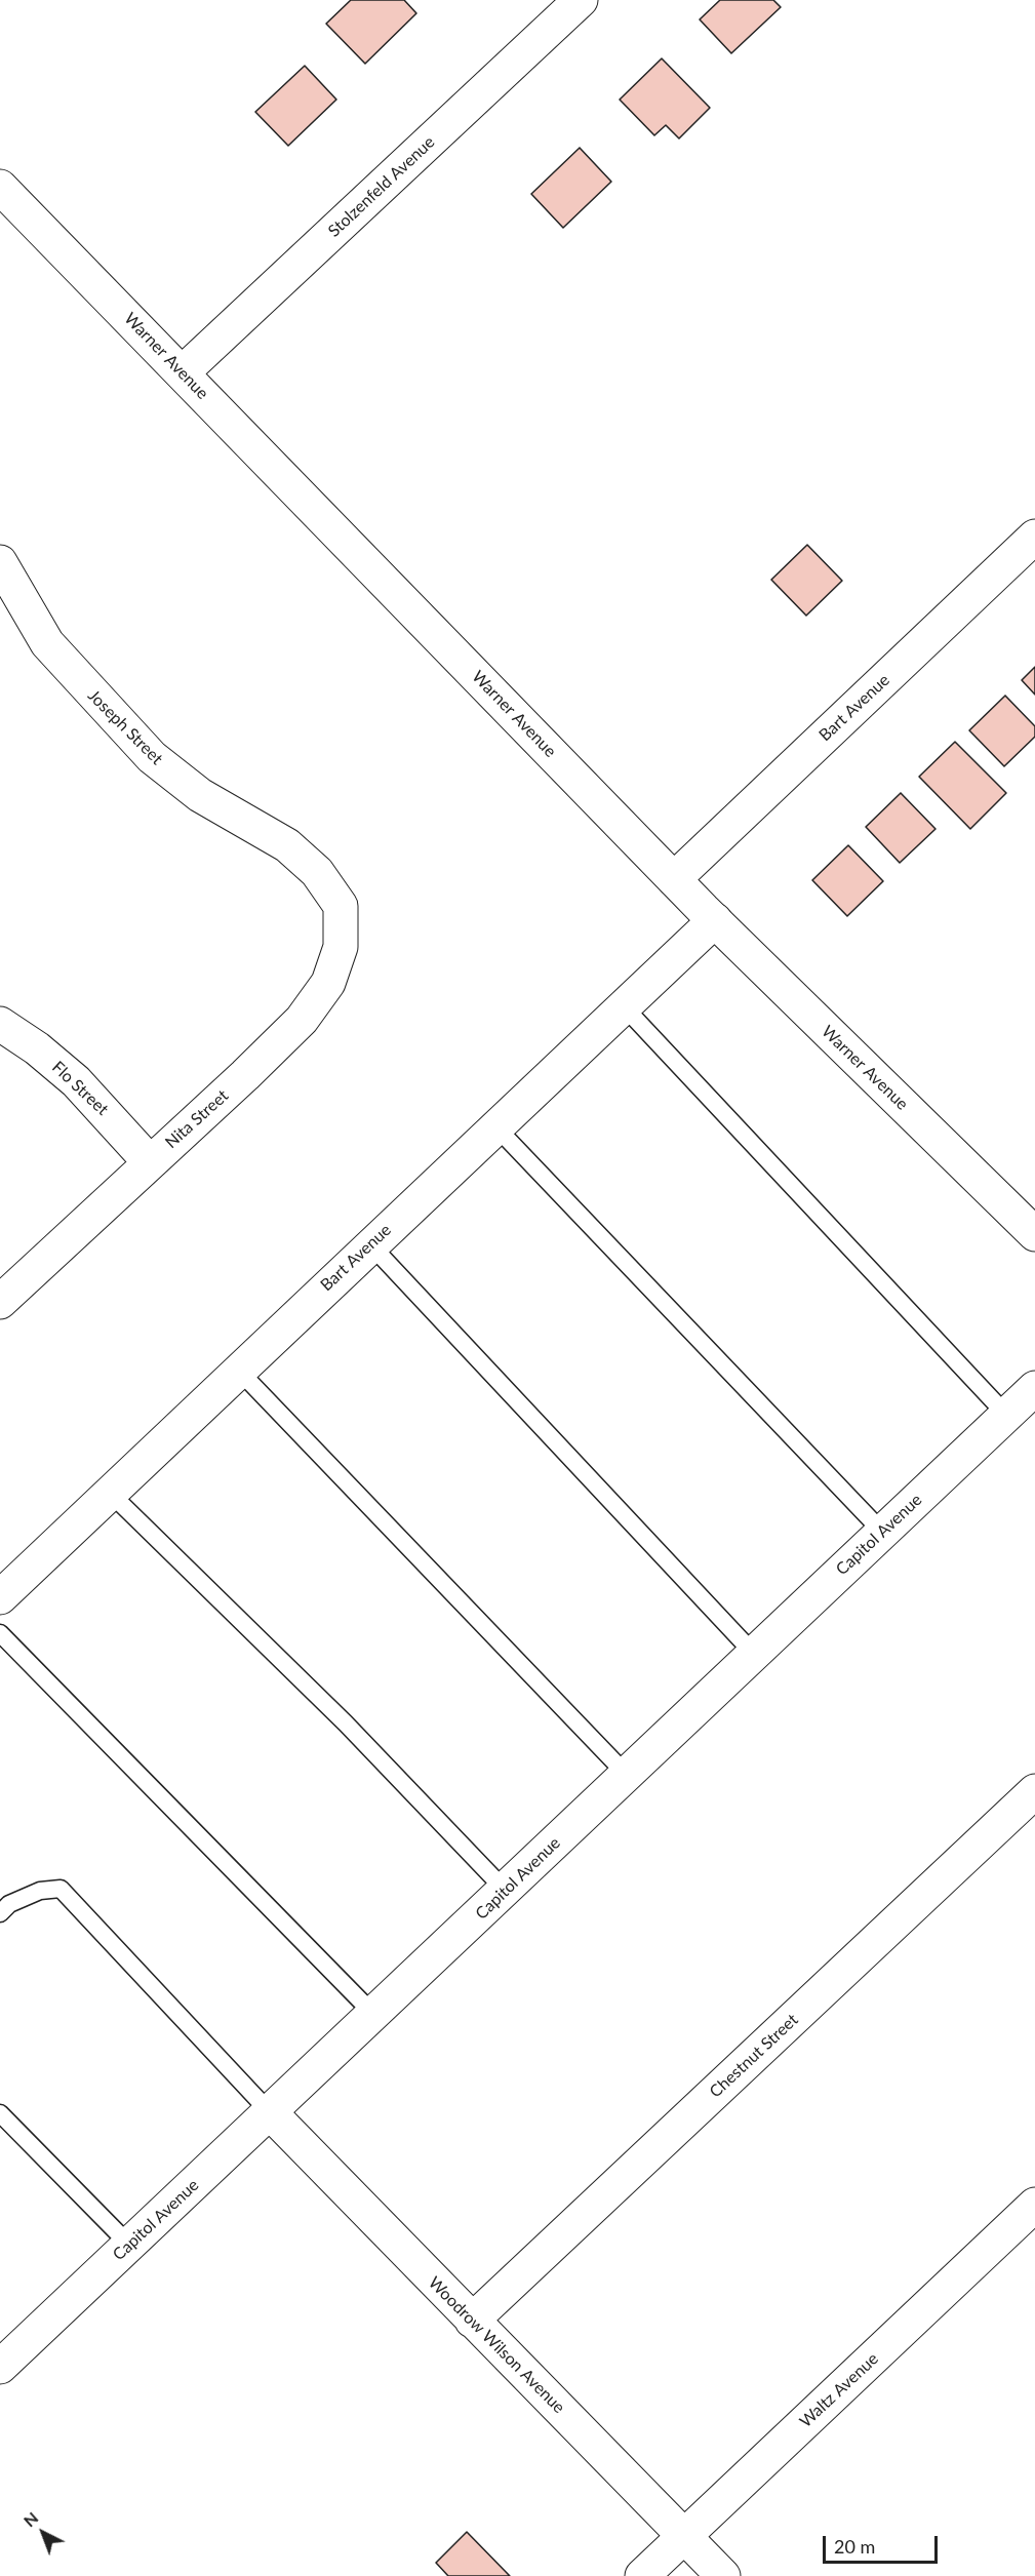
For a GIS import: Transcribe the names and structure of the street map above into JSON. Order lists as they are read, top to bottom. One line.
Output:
{"streets":{"street":["Stolzenfeld Avenue","Warner Avenue","Bart Avenue","Joseph Street","Flo Street","Nita Street","Capitol Avenue","Chestnut Street","Woodrow Wilson Avenue","Waltz Avenue"]},"crossings":[["Stolzenfeld Avenue","Warner Avenue"],["Warner Avenue","Bart Avenue"],["Joseph Street","Nita Street"],["Flo Street","Nita Street"],["Capitol Avenue","Woodrow Wilson Avenue"],["Chestnut Street","Woodrow Wilson Avenue"],["Woodrow Wilson Avenue","Waltz Avenue"]],"scale_bar":"20 m","north":"top left"}
